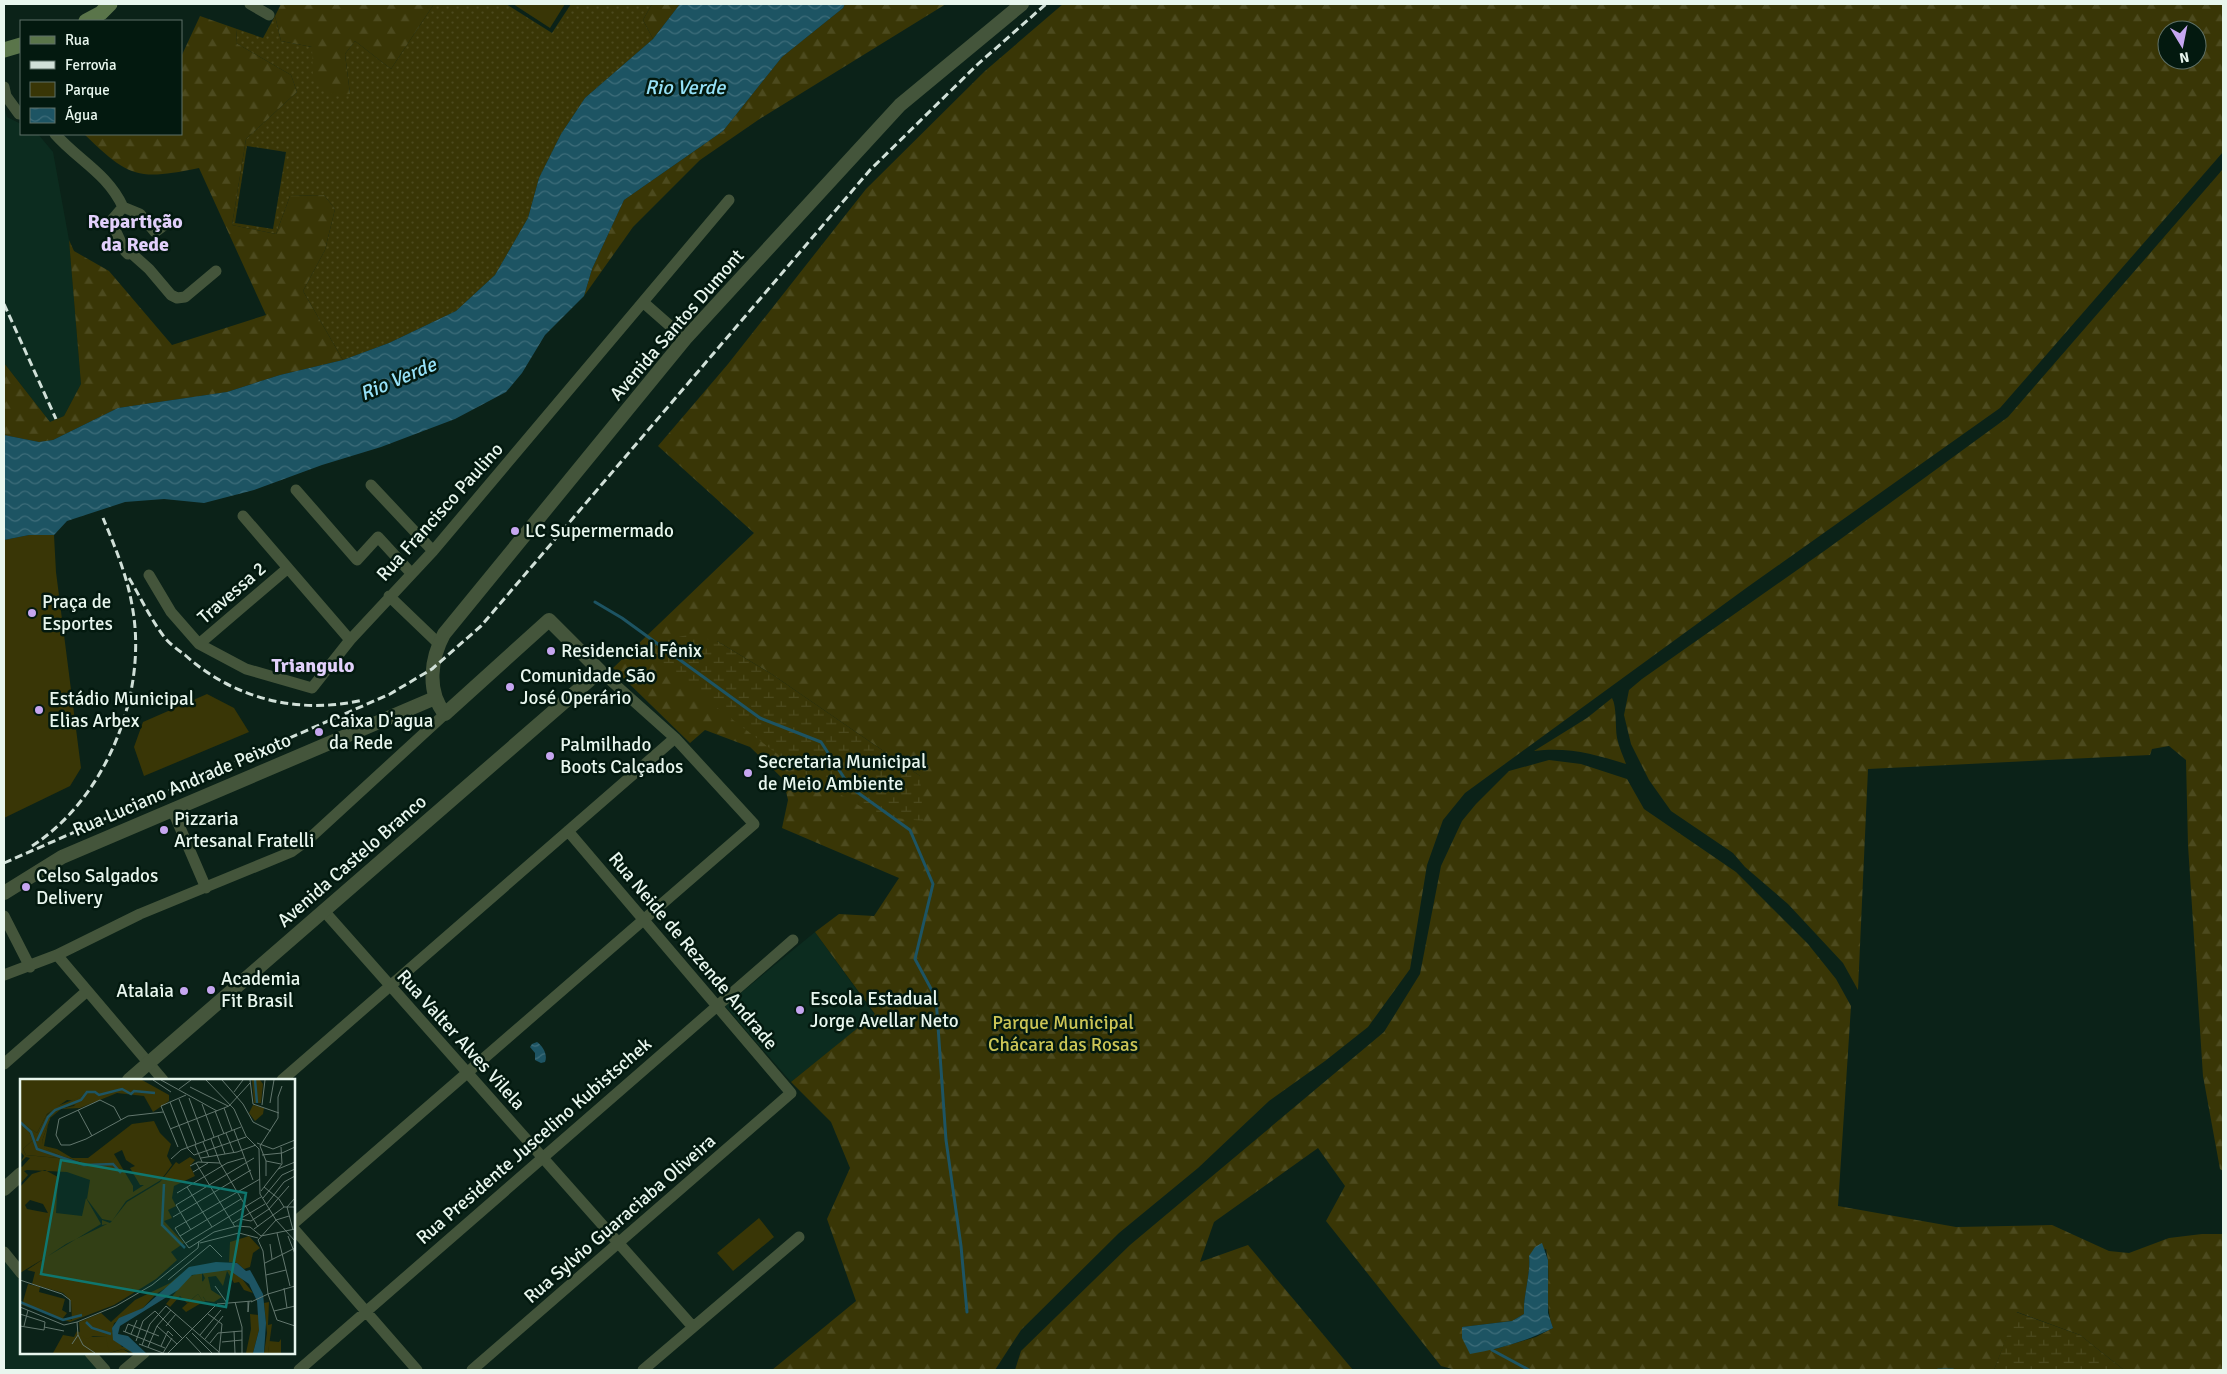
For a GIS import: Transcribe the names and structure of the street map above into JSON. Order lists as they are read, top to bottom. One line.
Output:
{"streets":{"street":["Avenida Santos Dumont","Rua Francisco Paulino","Travessa 2","Rua Luciano Andrade Peixoto","Avenida Castelo Branco","Rua Neide de Rezende Andrade","Rua Valter Alves Vilela","Rua Presidente Juscelino Kubistschek","Rua Sylvio Guaraciaba Oliveira"]},"crossings":[["Avenida Santos Dumont","Rua Luciano Andrade Peixoto"],["Rua Francisco Paulino","Travessa 2"],["Avenida Castelo Branco","Rua Valter Alves Vilela"],["Rua Neide de Rezende Andrade","Rua Presidente Juscelino Kubistschek"],["Rua Neide de Rezende Andrade","Rua Sylvio Guaraciaba Oliveira"],["Rua Valter Alves Vilela","Rua Presidente Juscelino Kubistschek"],["Rua Valter Alves Vilela","Rua Sylvio Guaraciaba Oliveira"]],"districts":["Repartição da Rede","Triangulo"],"water":["Rio Verde"],"parks":["Parque Municipal Chácara das Rosas"],"places":["LC Supermermado","Praça de Esportes","Residencial Fênix","Comunidade São José Operário","Estádio Municipal Elias Arbex","Caixa D'agua da Rede","Palmilhado Boots Calçados","Secretaria Municipal de Meio Ambiente","Pizzaria Artesanal Fratelli","Celso Salgados Delivery","Academia Fit Brasil","Atalaia","Escola Estadual Jorge Avellar Neto"],"legend":["Rua","Ferrovia","Parque","Água"],"north":"bottom"}
